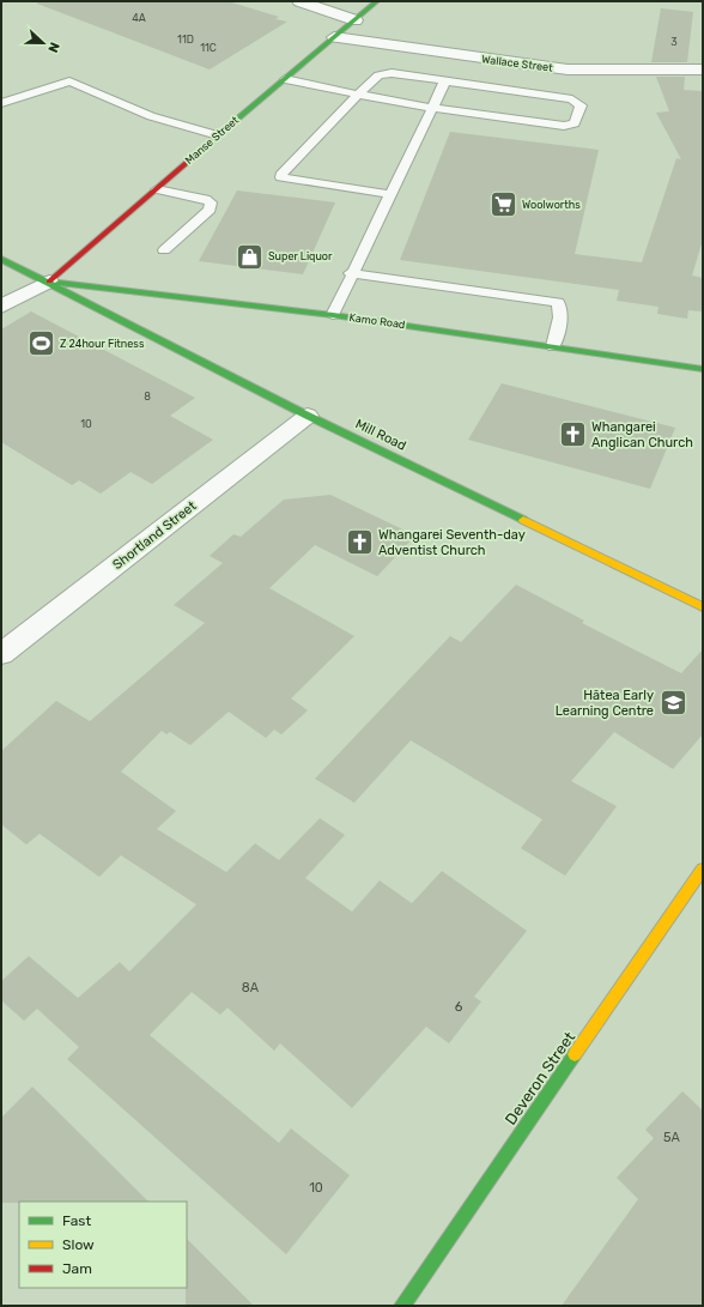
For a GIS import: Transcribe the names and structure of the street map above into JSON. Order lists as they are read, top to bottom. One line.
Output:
{"streets":{"main road":["Manse Street","Kamo Road","Mill Road","Deveron Street"],"street":["Wallace Street","Shortland Street"]},"crossings":[["Wallace Street","Manse Street"],["Manse Street","Kamo Road"],["Manse Street","Mill Road"],["Kamo Road","Mill Road"],["Mill Road","Shortland Street"]],"places":{"supermarket":["Woolworths"],"shop":["Super Liquor"],"sports":["Z 24hour Fitness"],"church":["Whangarei Anglican Church","Whangarei Seventh-day Adventist Church"],"school or university":["Hātea Early Learning Centre"]},"house_numbers":["4A","11D","3","11C","8","10","8A","6","5A","10"],"legend":["Fast","Slow","Jam"],"north":"right"}
